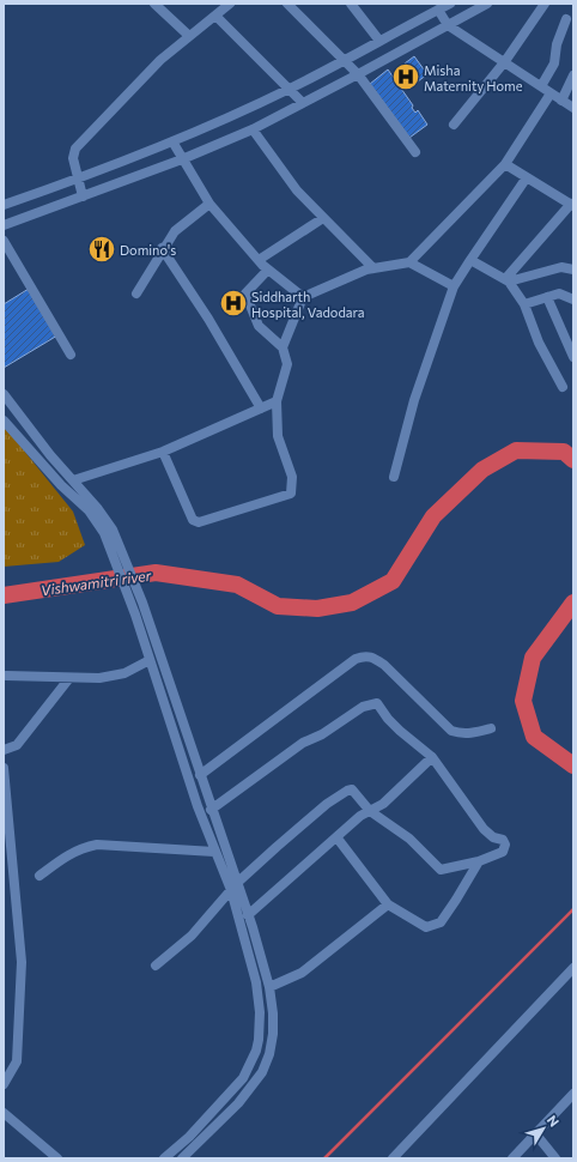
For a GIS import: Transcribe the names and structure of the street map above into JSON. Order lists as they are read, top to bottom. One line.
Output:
{"water":["Vishwamitri river"],"places":{"hospital":["Misha Maternity Home","Siddharth Hospital, Vadodara"],"restaurant":["Domino's"]},"north":"top right"}
